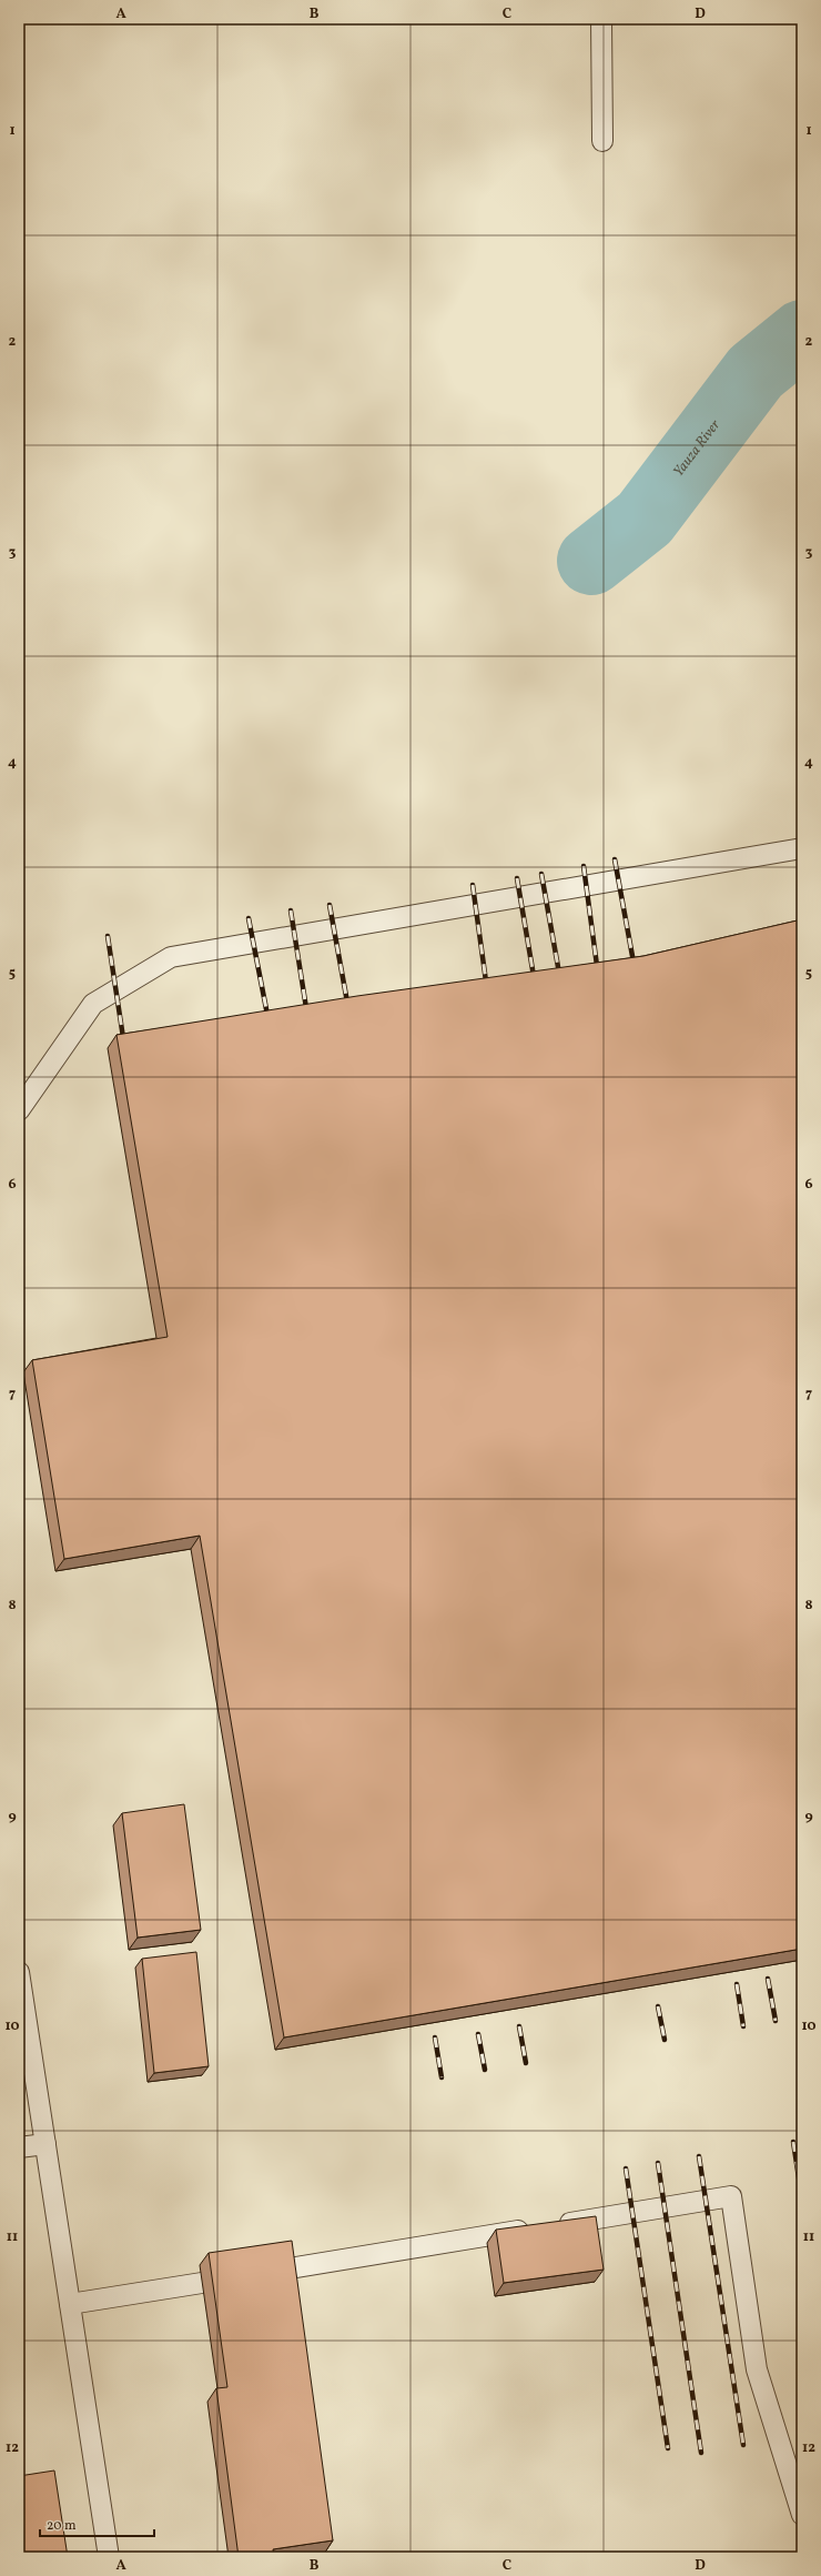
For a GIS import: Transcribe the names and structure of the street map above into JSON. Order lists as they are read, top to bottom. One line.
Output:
{"water":["Yauza River"],"scale_bar":"20 m","grid":{"columns":["A","B","C","D"],"rows":["1","2","3","4","5","6","7","8","9","10","11","12"]}}
